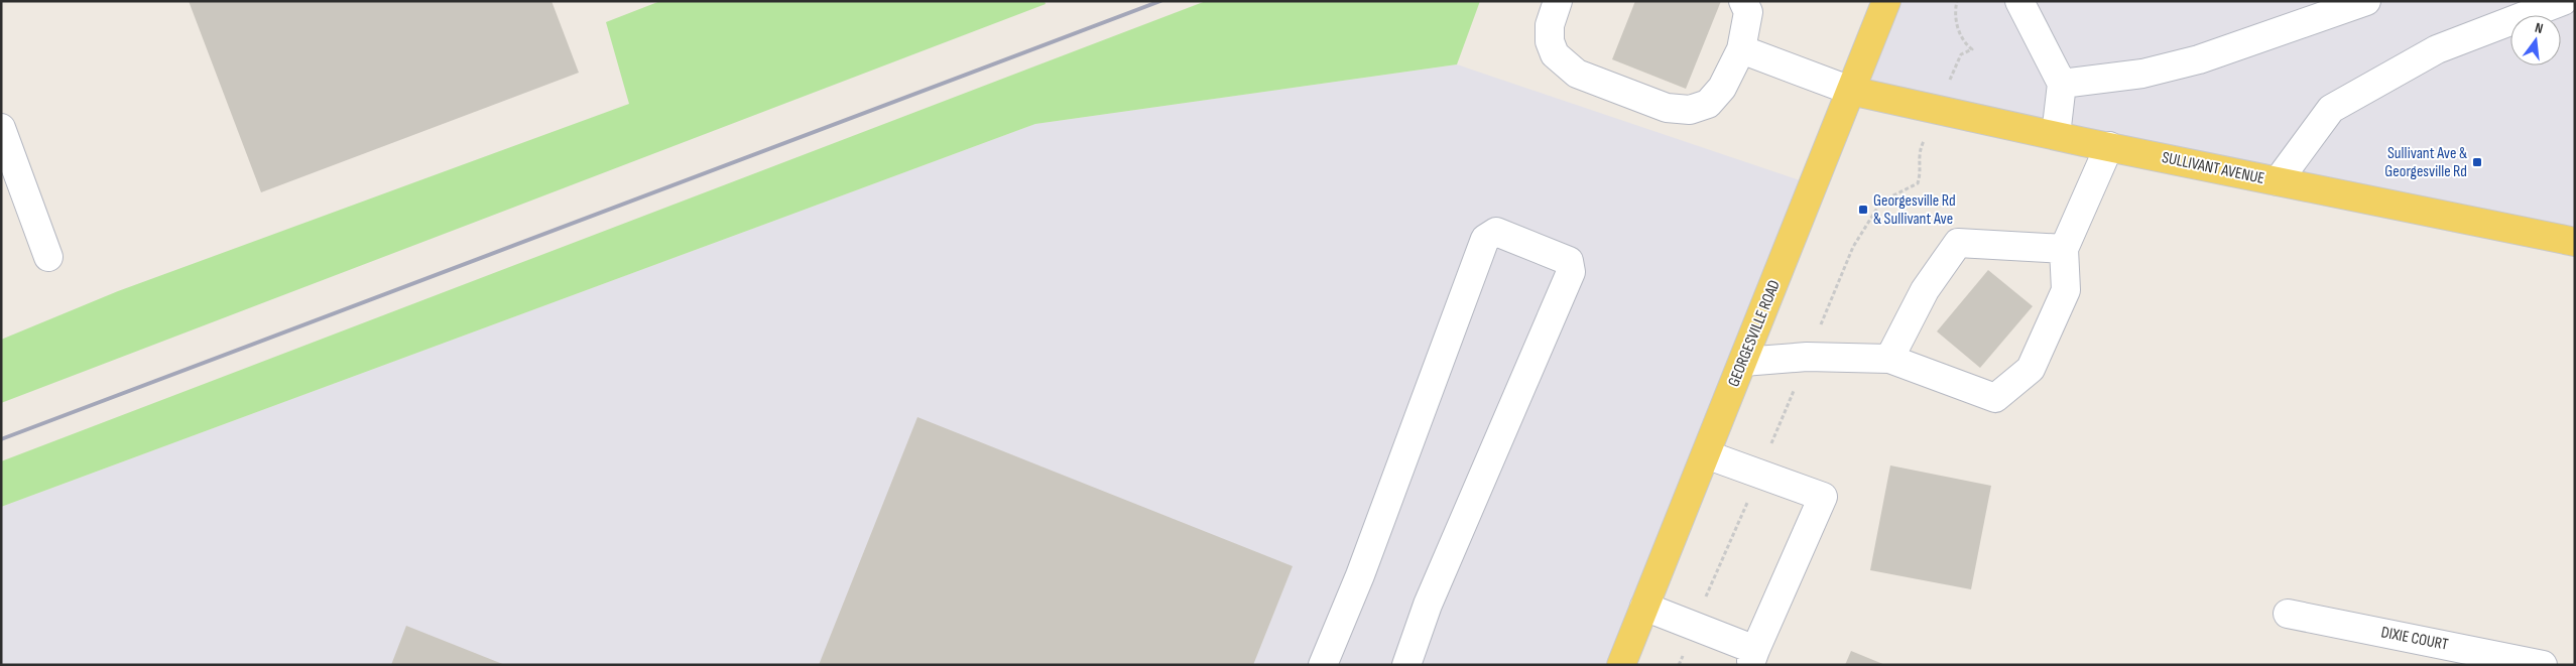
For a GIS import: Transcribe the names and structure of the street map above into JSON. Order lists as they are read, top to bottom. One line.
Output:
{"streets":{"main road":["SULLIVANT AVENUE","GEORGESVILLE ROAD"],"street":["DIXIE COURT"]},"crossings":[["SULLIVANT AVENUE","GEORGESVILLE ROAD"]],"places":{"transit":["Sullivant Ave & Georgesville Rd","Georgesville Rd & Sullivant Ave"]},"north":"top"}
